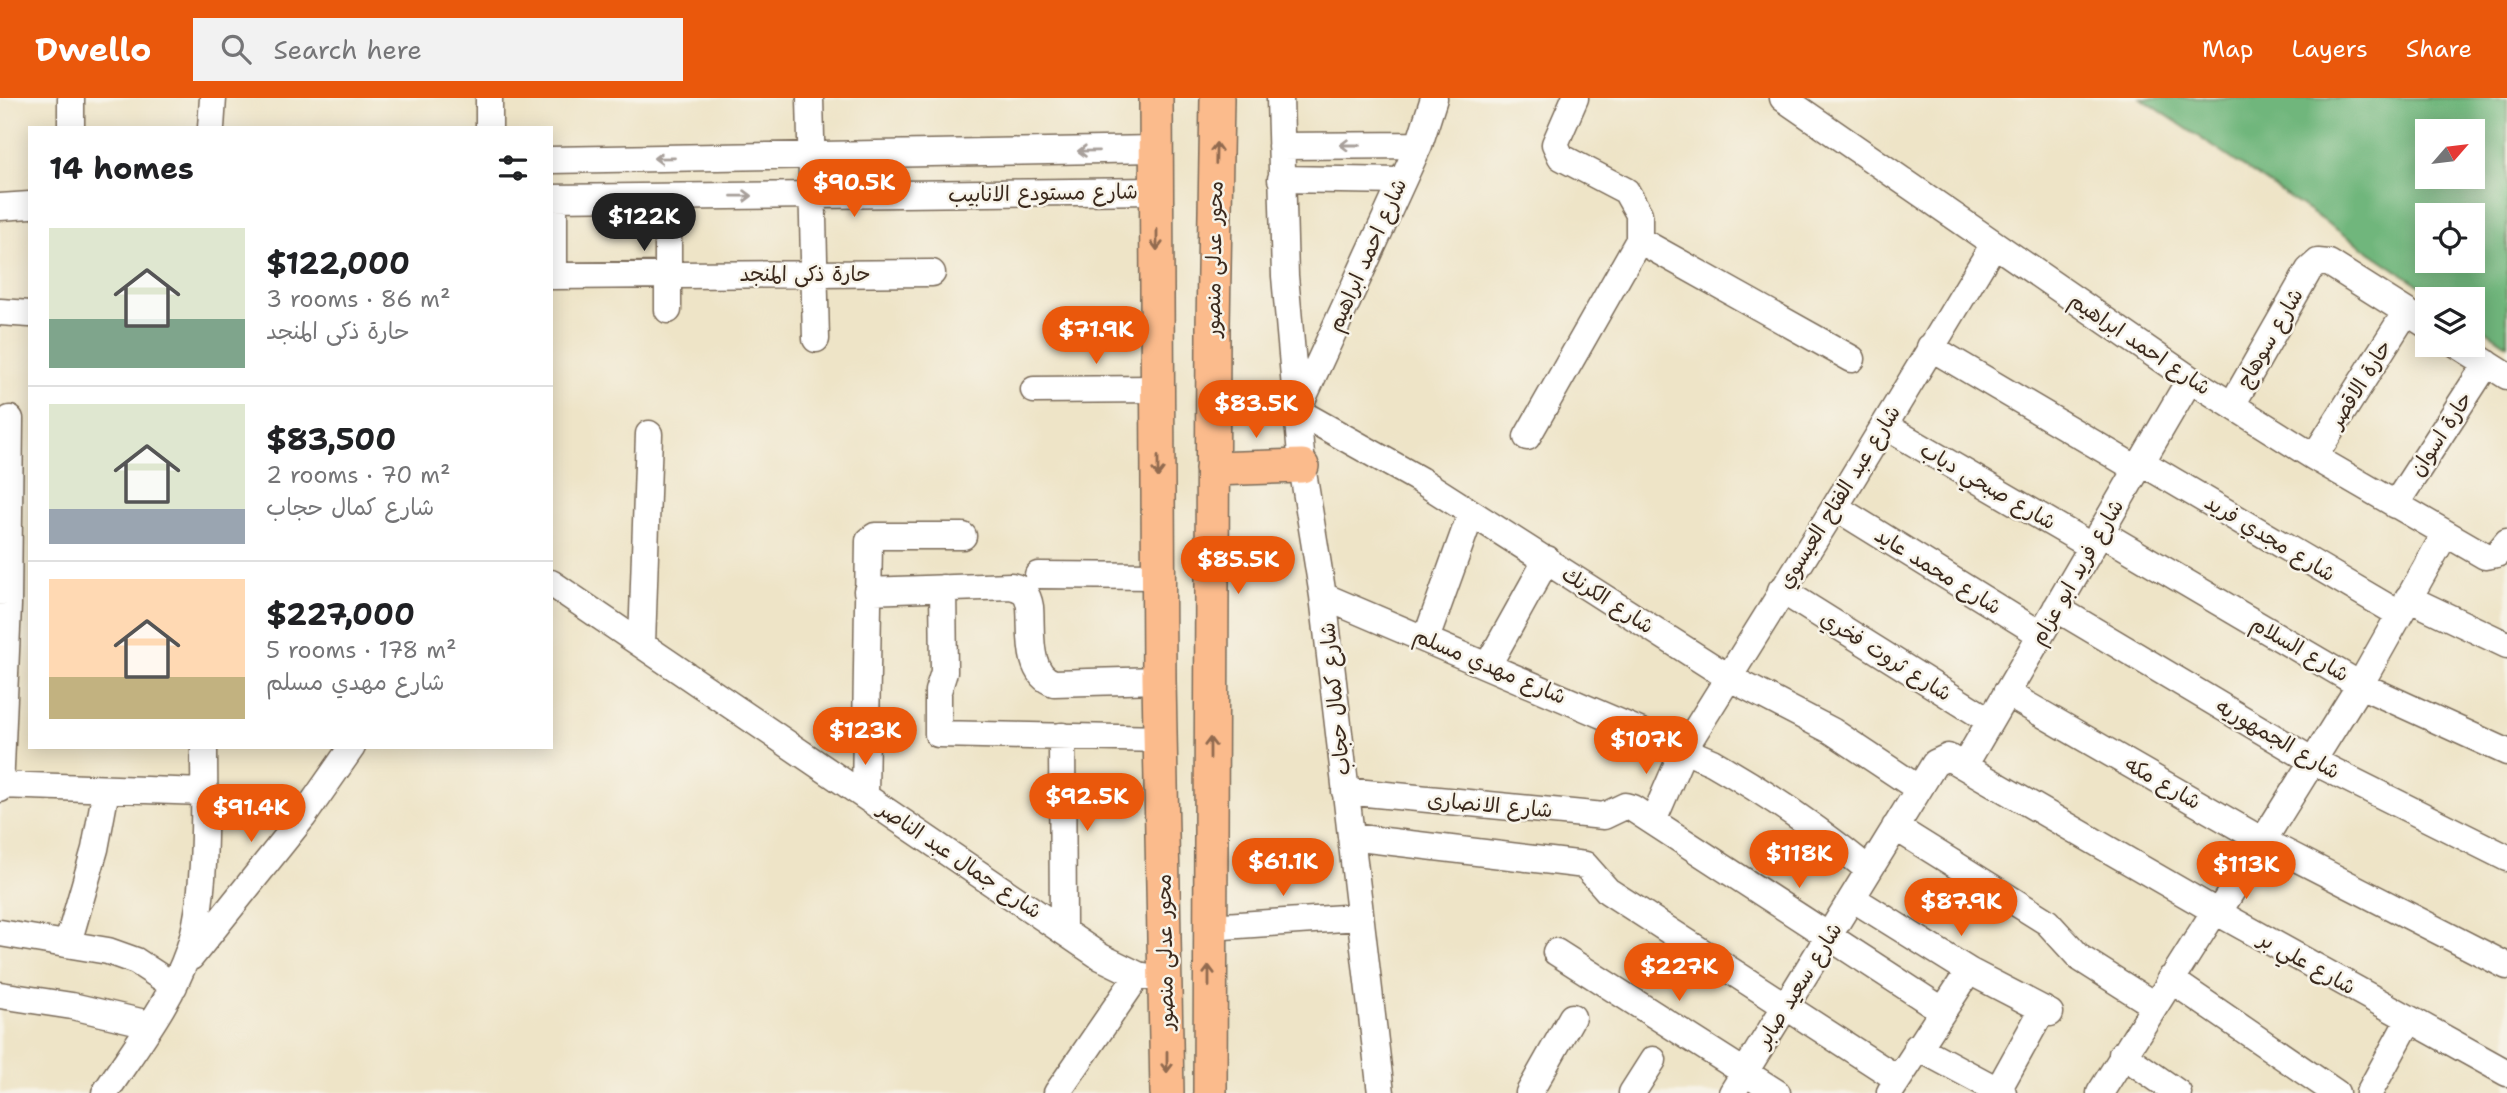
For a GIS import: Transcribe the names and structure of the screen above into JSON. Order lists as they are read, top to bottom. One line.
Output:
{"streets":{"main road":["محور عدلى منصور"],"street":["شارع مستودع الانابيب","شارع احمد ابراهيم","حارة ذكى المنجد","شارع سوهاج","حارة الاقصر","حارة اسوان","شارع صبحي دياب","شارع عبد الفتاح العيسوي","شارع مجدي فريد","شارع محمد عايد","شارع فريد ابو عزام","شارع الكرنك","شارع السلام","شارع ثروت فخري","شارع مهدي مسلم","شارع كمال حجاب","شارع الجمهوريه","شارع مكه","شارع الانصارى","شارع جمال عبد الناصر","شارع علي بر","شارع سعيد صابر"]},"crossings":[["شارع مستودع الانابيب","محور عدلى منصور"],["شارع احمد ابراهيم","شارع سوهاج"],["شارع احمد ابراهيم","حارة الاقصر"],["شارع احمد ابراهيم","حارة اسوان"],["شارع احمد ابراهيم","شارع عبد الفتاح العيسوي"],["شارع احمد ابراهيم","شارع فريد ابو عزام"],["شارع احمد ابراهيم","شارع الكرنك"],["شارع احمد ابراهيم","شارع كمال حجاب"],["محور عدلى منصور","شارع جمال عبد الناصر"],["شارع صبحي دياب","شارع عبد الفتاح العيسوي"],["شارع صبحي دياب","شارع فريد ابو عزام"],["شارع صبحي دياب","شارع السلام"],["شارع عبد الفتاح العيسوي","شارع مجدي فريد"],["شارع عبد الفتاح العيسوي","شارع محمد عايد"],["شارع عبد الفتاح العيسوي","شارع الكرنك"],["شارع عبد الفتاح العيسوي","شارع ثروت فخري"],["شارع عبد الفتاح العيسوي","شارع مهدي مسلم"],["شارع عبد الفتاح العيسوي","شارع الانصارى"],["شارع مجدي فريد","شارع فريد ابو عزام"],["شارع محمد عايد","شارع فريد ابو عزام"],["شارع فريد ابو عزام","شارع السلام"],["شارع فريد ابو عزام","شارع ثروت فخري"],["شارع فريد ابو عزام","شارع الجمهوريه"],["شارع فريد ابو عزام","شارع مكه"],["شارع فريد ابو عزام","شارع علي بر"],["شارع فريد ابو عزام","شارع سعيد صابر"],["شارع الكرنك","شارع كمال حجاب"],["شارع الكرنك","شارع سعيد صابر"],["شارع مهدي مسلم","شارع كمال حجاب"],["شارع مهدي مسلم","شارع سعيد صابر"],["شارع كمال حجاب","شارع الانصارى"],["شارع علي بر","شارع سعيد صابر"]],"north":"top right","page":{"header":"Dwello","search":"Search here","nav":["Map","Layers","Share"],"heading":"14 homes","price":["$90.5K","$122K","$71.9K","$83.5K","$85.5K","$123K","$107K","$92.5K","$91.4K","$118K","$61.1K","$113K","$87.9K","$227K"],"list":[{"name":"$122,000","note":"3 rooms · 86 m² · حارة ذكى المنجد"},{"name":"$83,500","note":"2 rooms · 70 m² · شارع كمال حجاب"},{"name":"$227,000","note":"5 rooms · 178 m² · شارع مهدي مسلم"}]}}
